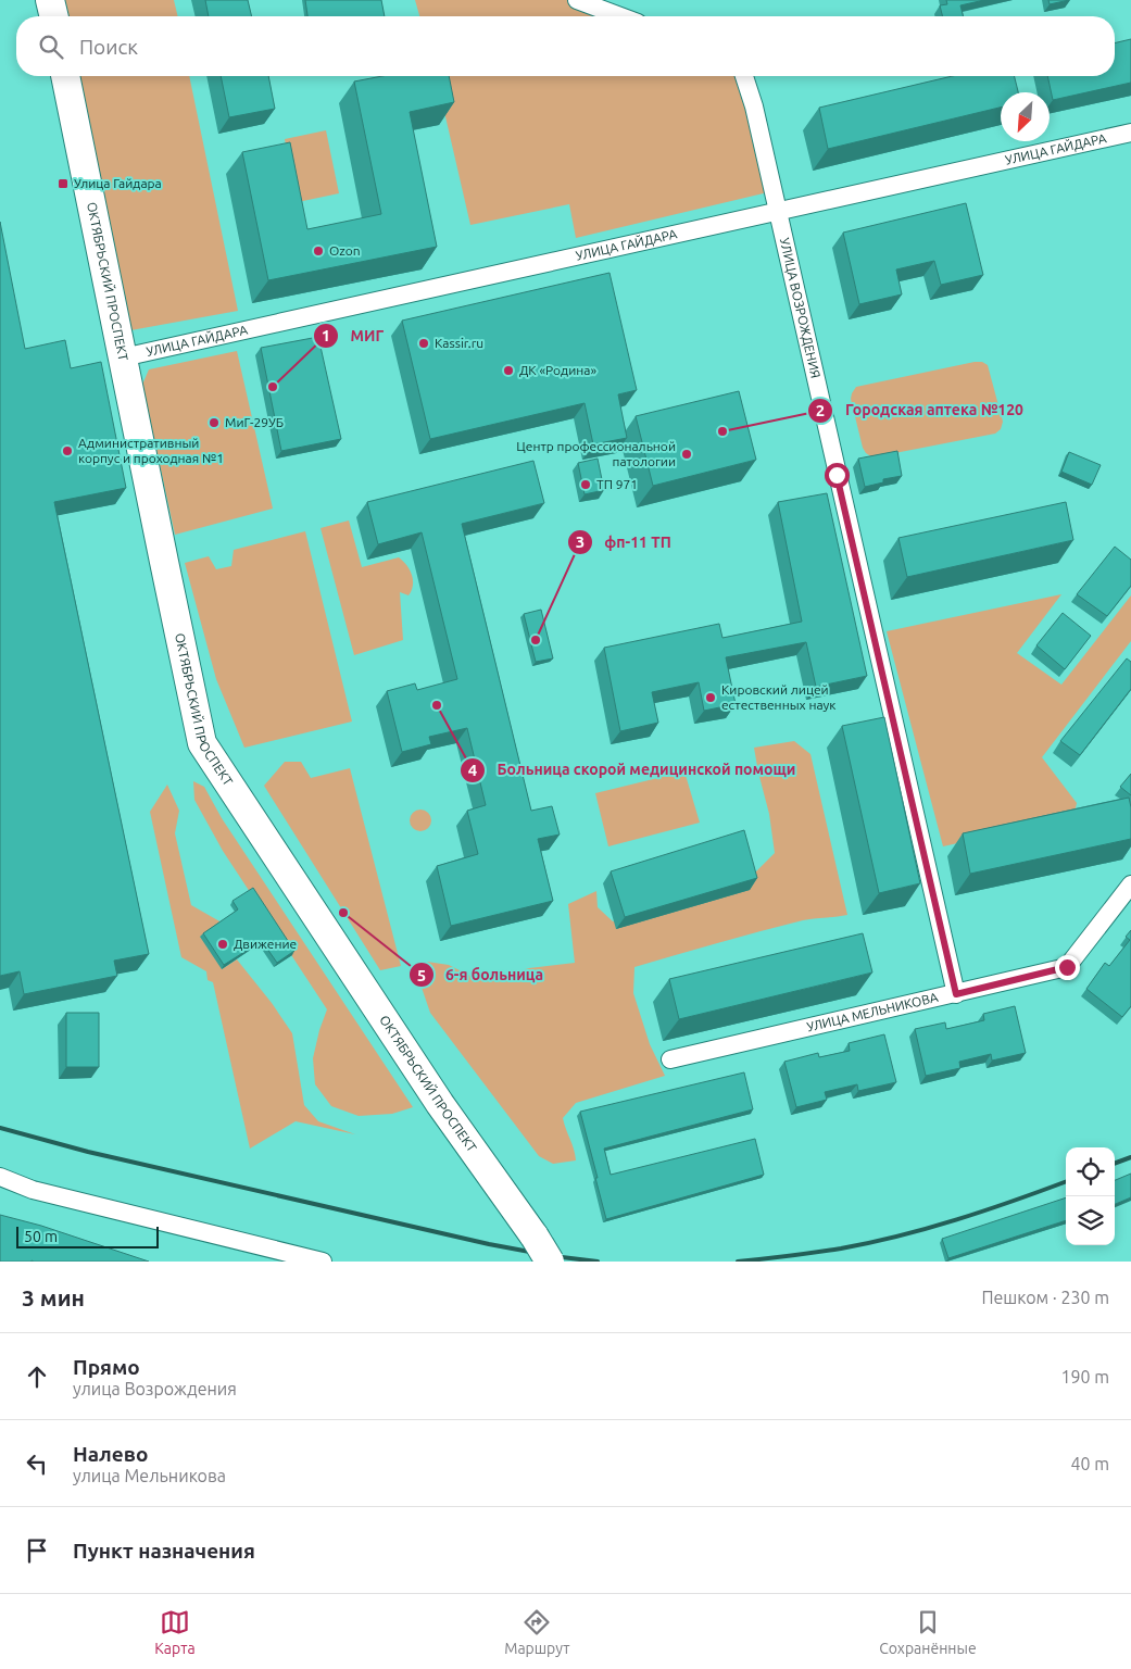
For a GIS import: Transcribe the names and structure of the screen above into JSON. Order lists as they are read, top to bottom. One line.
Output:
{"streets":{"main road":["ОКТЯБРЬСКИЙ ПРОСПЕКТ"],"street":["УЛИЦА ГАЙДАРА","УЛИЦА ВОЗРОЖДЕНИЯ","УЛИЦА МЕЛЬНИКОВА"]},"crossings":[["УЛИЦА ГАЙДАРА","ОКТЯБРЬСКИЙ ПРОСПЕКТ"],["УЛИЦА ГАЙДАРА","УЛИЦА ВОЗРОЖДЕНИЯ"],["УЛИЦА ВОЗРОЖДЕНИЯ","УЛИЦА МЕЛЬНИКОВА"]],"places":{"transit":["Улица Гайдара"],"other":["Ozon","Kassir.ru","ДК «Родина»","МИГ","МиГ-29УБ","Городская аптека №120","Административный корпус и проходная №1","Центр профессиональной патологии","ТП 971","фп-11 ТП","Кировский лицей естественных наук","Больница скорой медицинской помощи","6-я больница","Движение"]},"scale_bar":"50 m","north":"bottom left","page":{"search":"Поиск","scale":"50 m","heading":["3 мин","Пешком · 230 m"],"list":[["Прямо","улица Возрождения","190 m"],["Налево","улица Мельникова","40 m"],"Пункт назначения"],"nav":["Карта","Маршрут","Сохранённые"]}}
